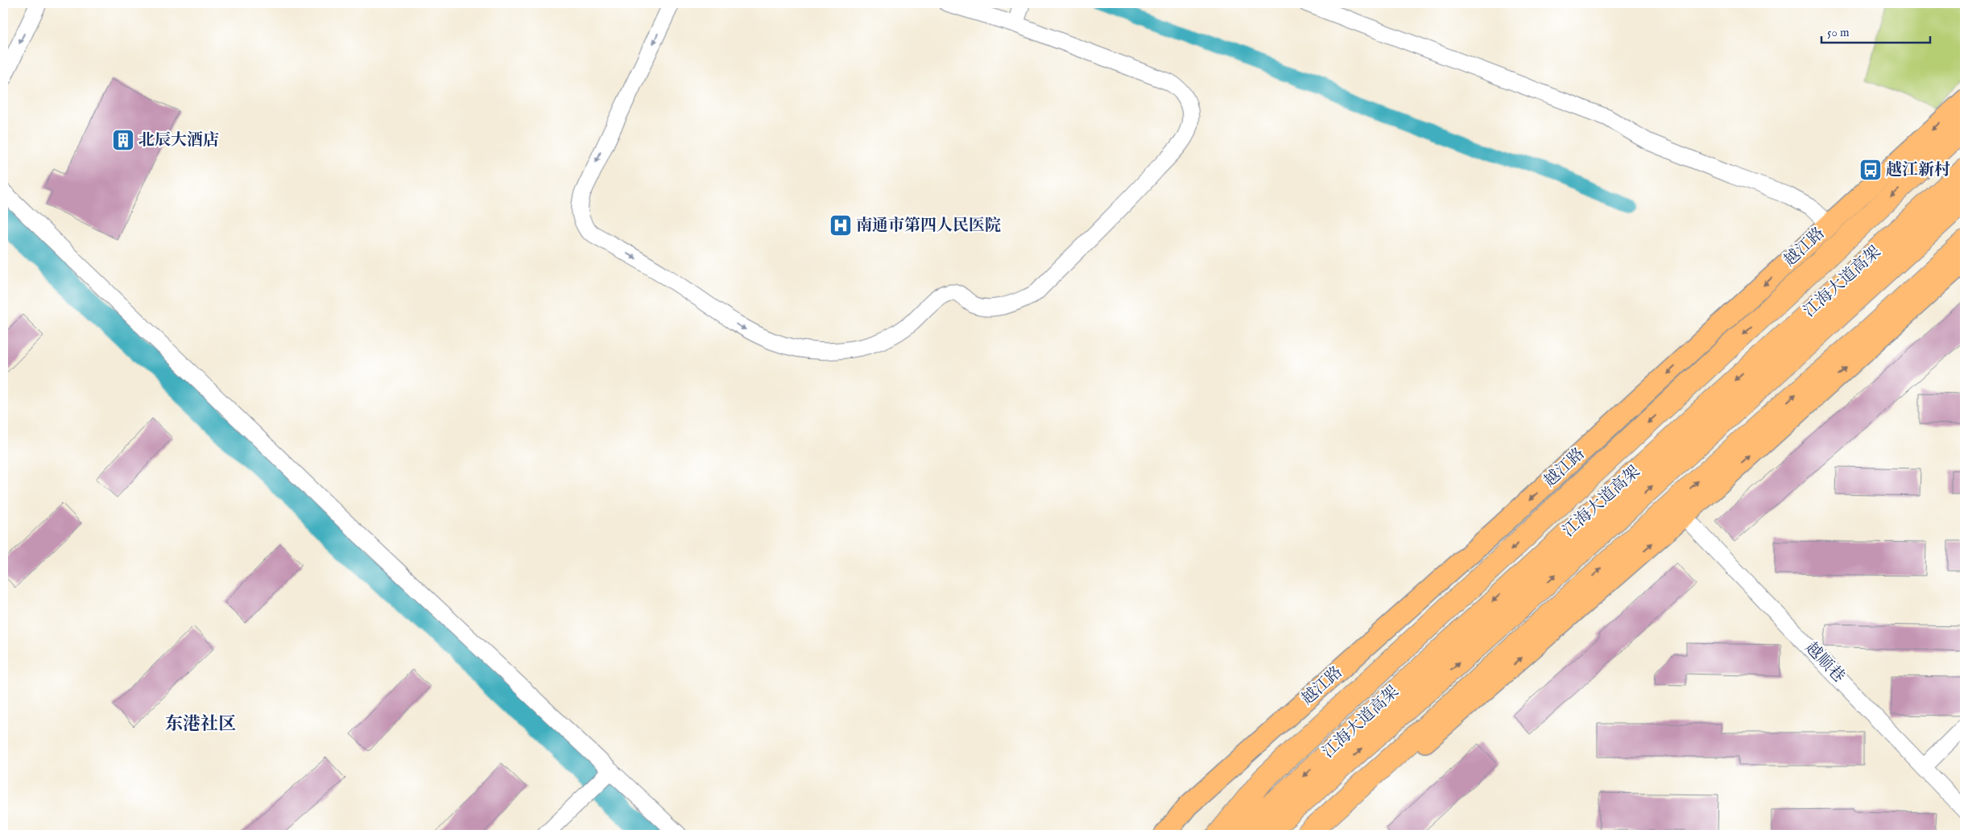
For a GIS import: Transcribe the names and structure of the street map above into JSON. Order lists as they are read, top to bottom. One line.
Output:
{"streets":{"highway":["江海大道高架"],"main road":["越江路"],"street":["越顺巷"]},"districts":["东港社区"],"places":{"building":["北辰大酒店"],"bus stop":["越江新村"],"hospital":["南通市第四人民医院"]},"scale_bar":"50 m"}
